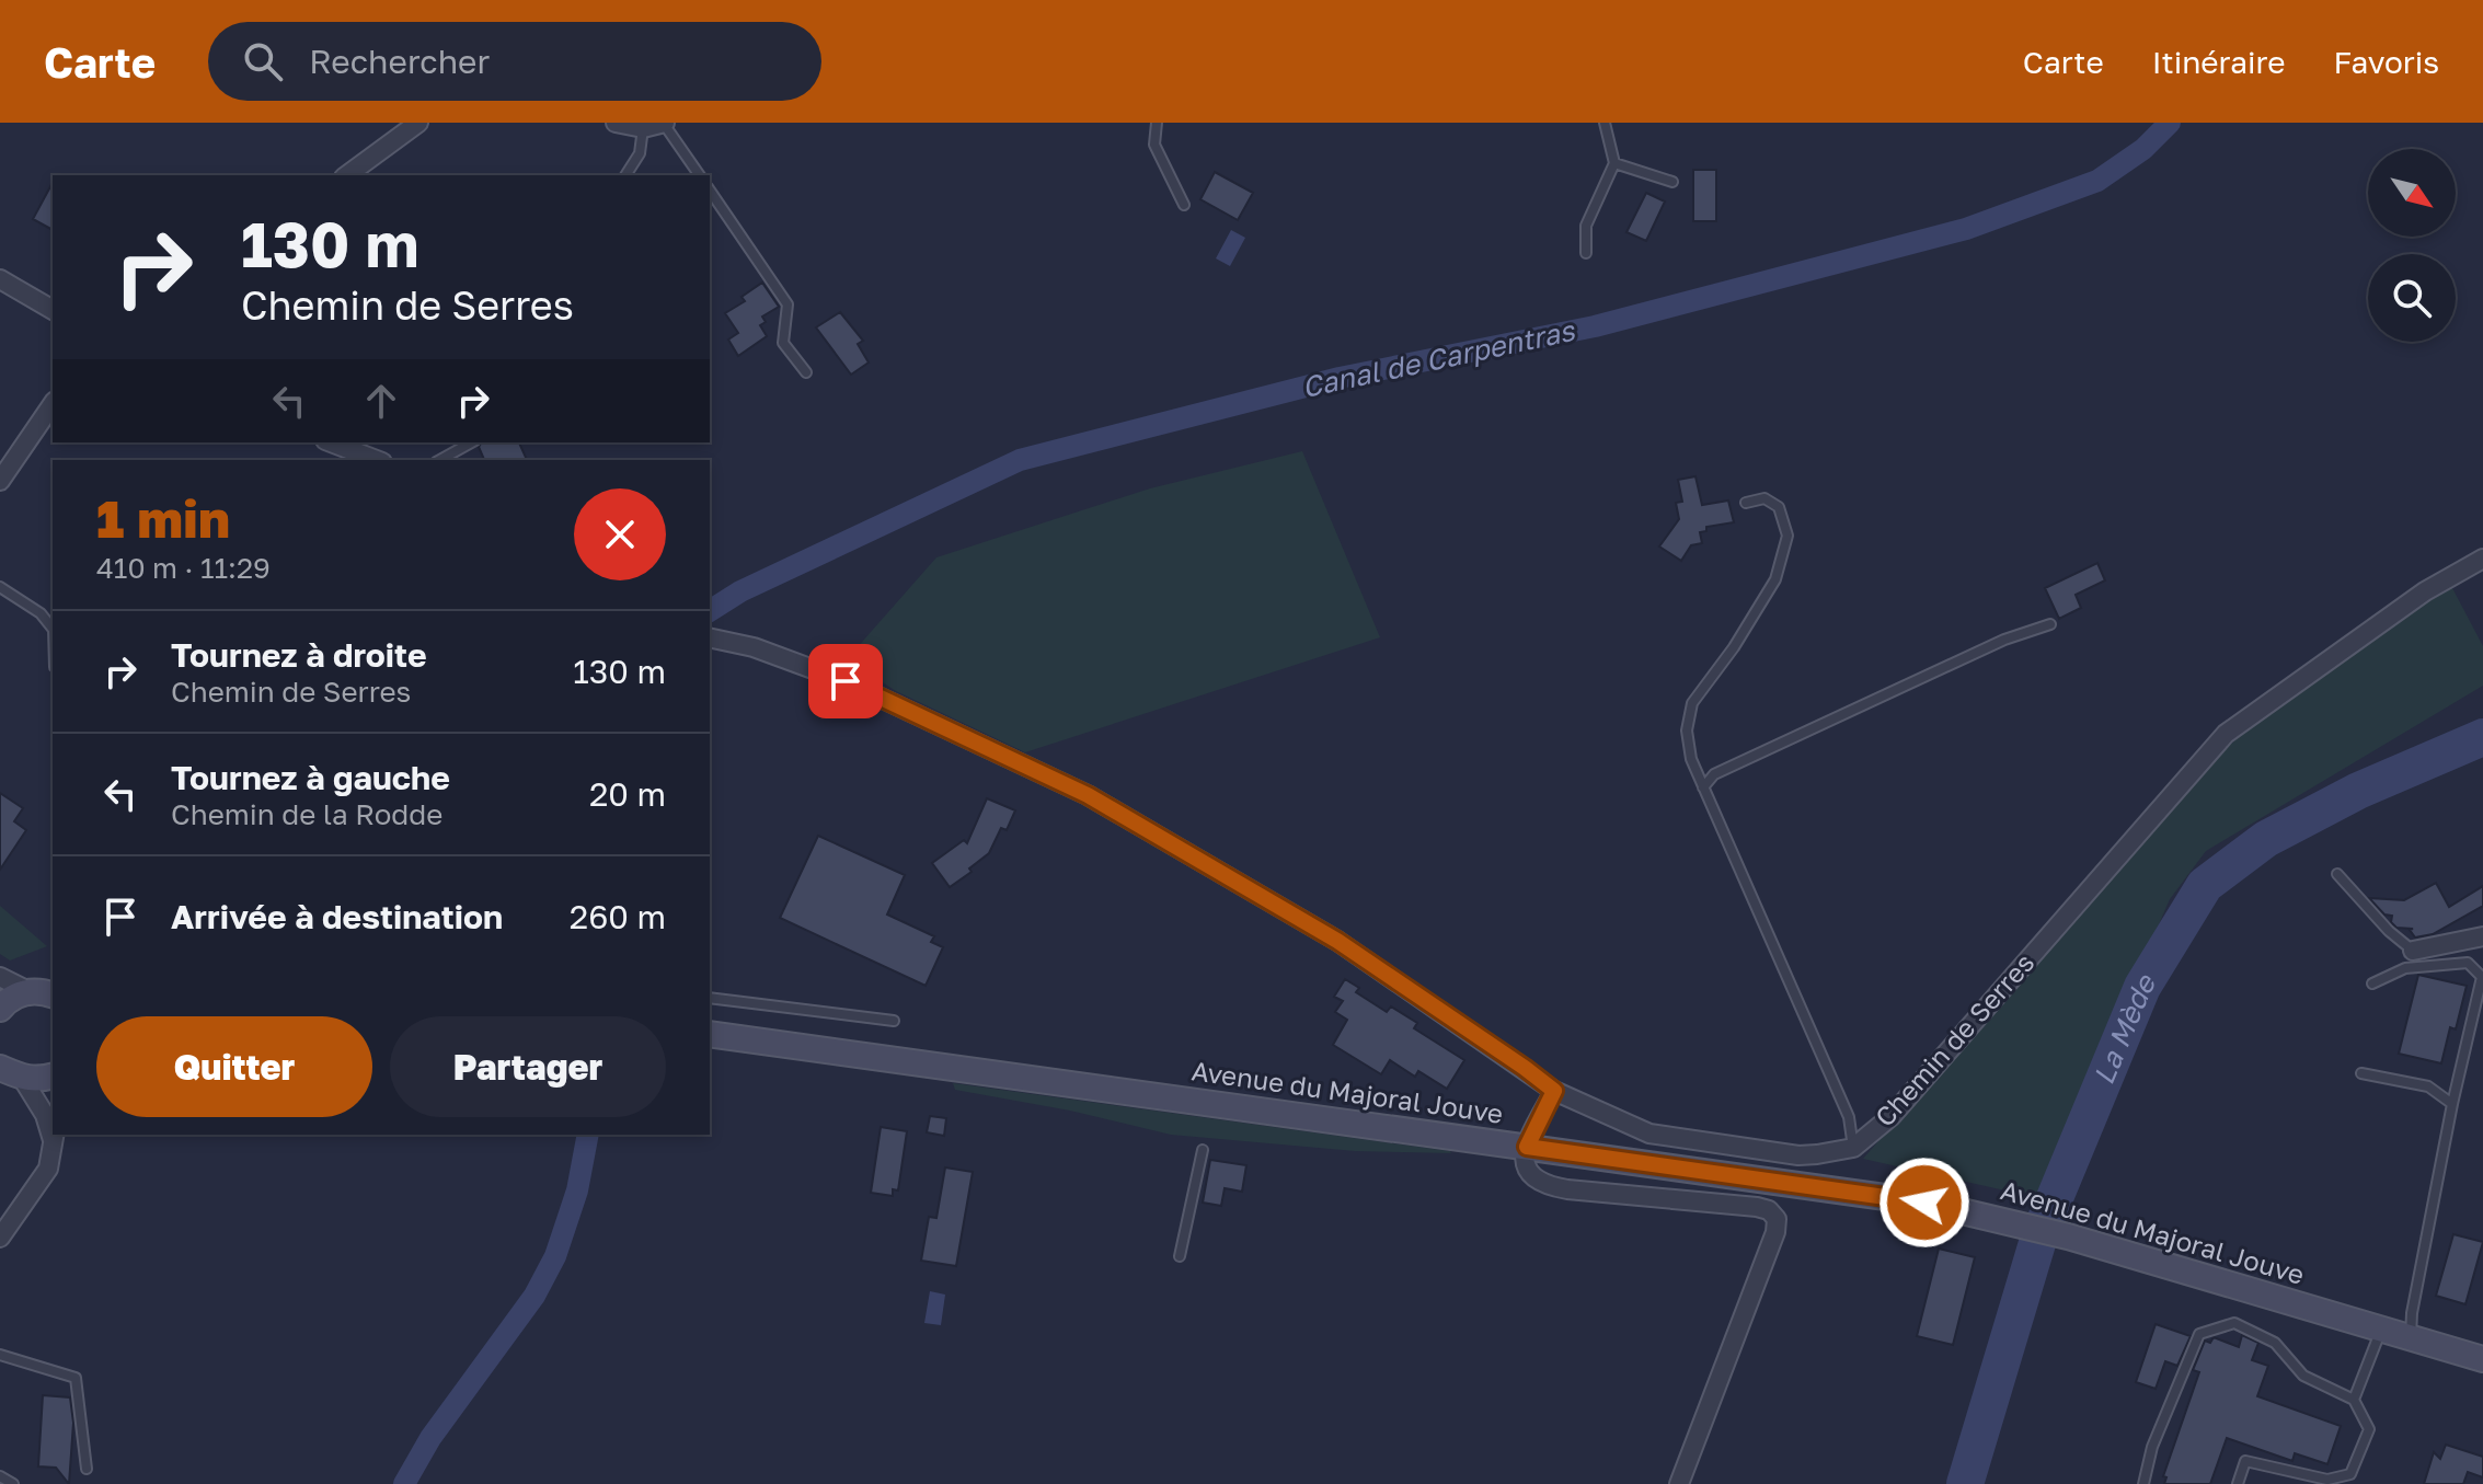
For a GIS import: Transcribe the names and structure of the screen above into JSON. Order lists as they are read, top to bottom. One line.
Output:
{"streets":{"main road":["Avenue du Majoral Jouve"],"street":["Chemin de Serres"]},"water":["Canal de Carpentras","La Mède"],"north":"bottom right","page":{"header":"Carte","search":"Rechercher","nav":["Carte","Itinéraire","Favoris"],"turn":["130 m","Chemin de Serres"],"heading":["1 min","410 m · 11:29"],"list":[{"name":"Tournez à droite","note":"Chemin de Serres","value":"130 m"},{"name":"Tournez à gauche","note":"Chemin de la Rodde","value":"20 m"},{"name":"Arrivée à destination","value":"260 m"}],"buttons":["Quitter","Partager"]}}
